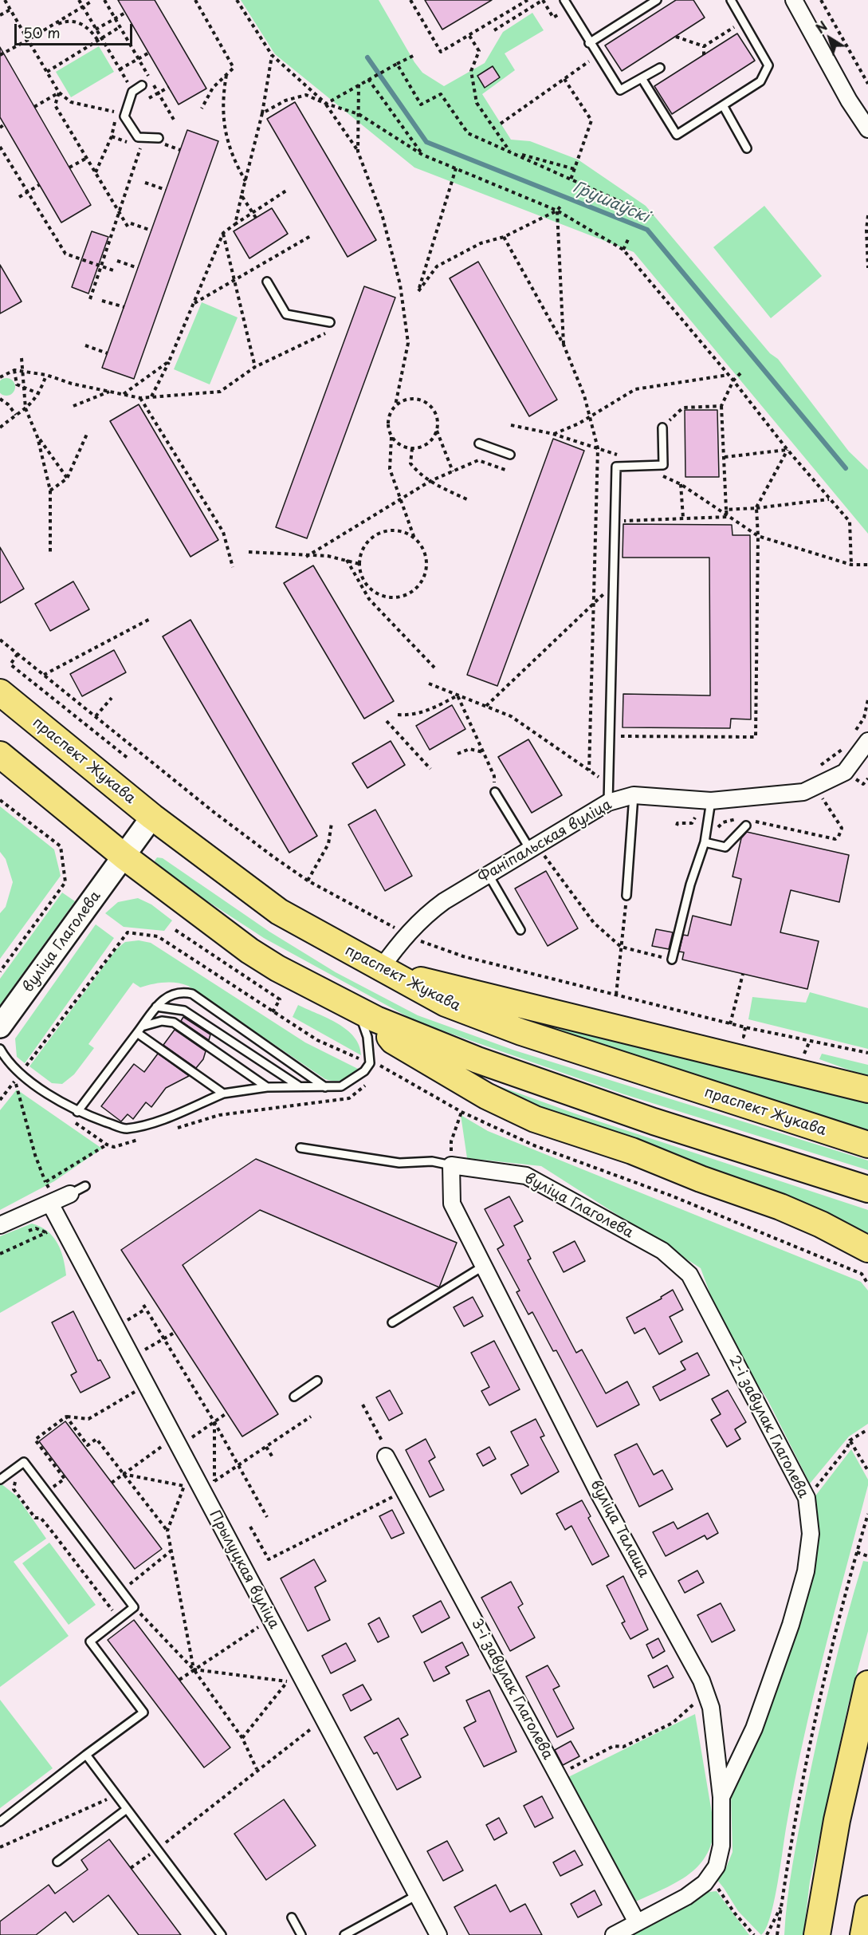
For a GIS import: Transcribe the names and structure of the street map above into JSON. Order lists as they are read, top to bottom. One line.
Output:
{"streets":{"main road":["праспект Жукава"],"street":["Фаніпальская вуліца","вуліца Глаголева","2-і завулак Глаголева","вуліца Талаша","Прылуцкая вуліца","3-і завулак Глаголева"]},"crossings":[["праспект Жукава","Фаніпальская вуліца"],["праспект Жукава","вуліца Глаголева"],["вуліца Глаголева","2-і завулак Глаголева"],["вуліца Глаголева","вуліца Талаша"],["2-і завулак Глаголева","вуліца Талаша"],["вуліца Талаша","3-і завулак Глаголева"]],"water":["Грушаўскі"],"scale_bar":"50 m","north":"top left"}
